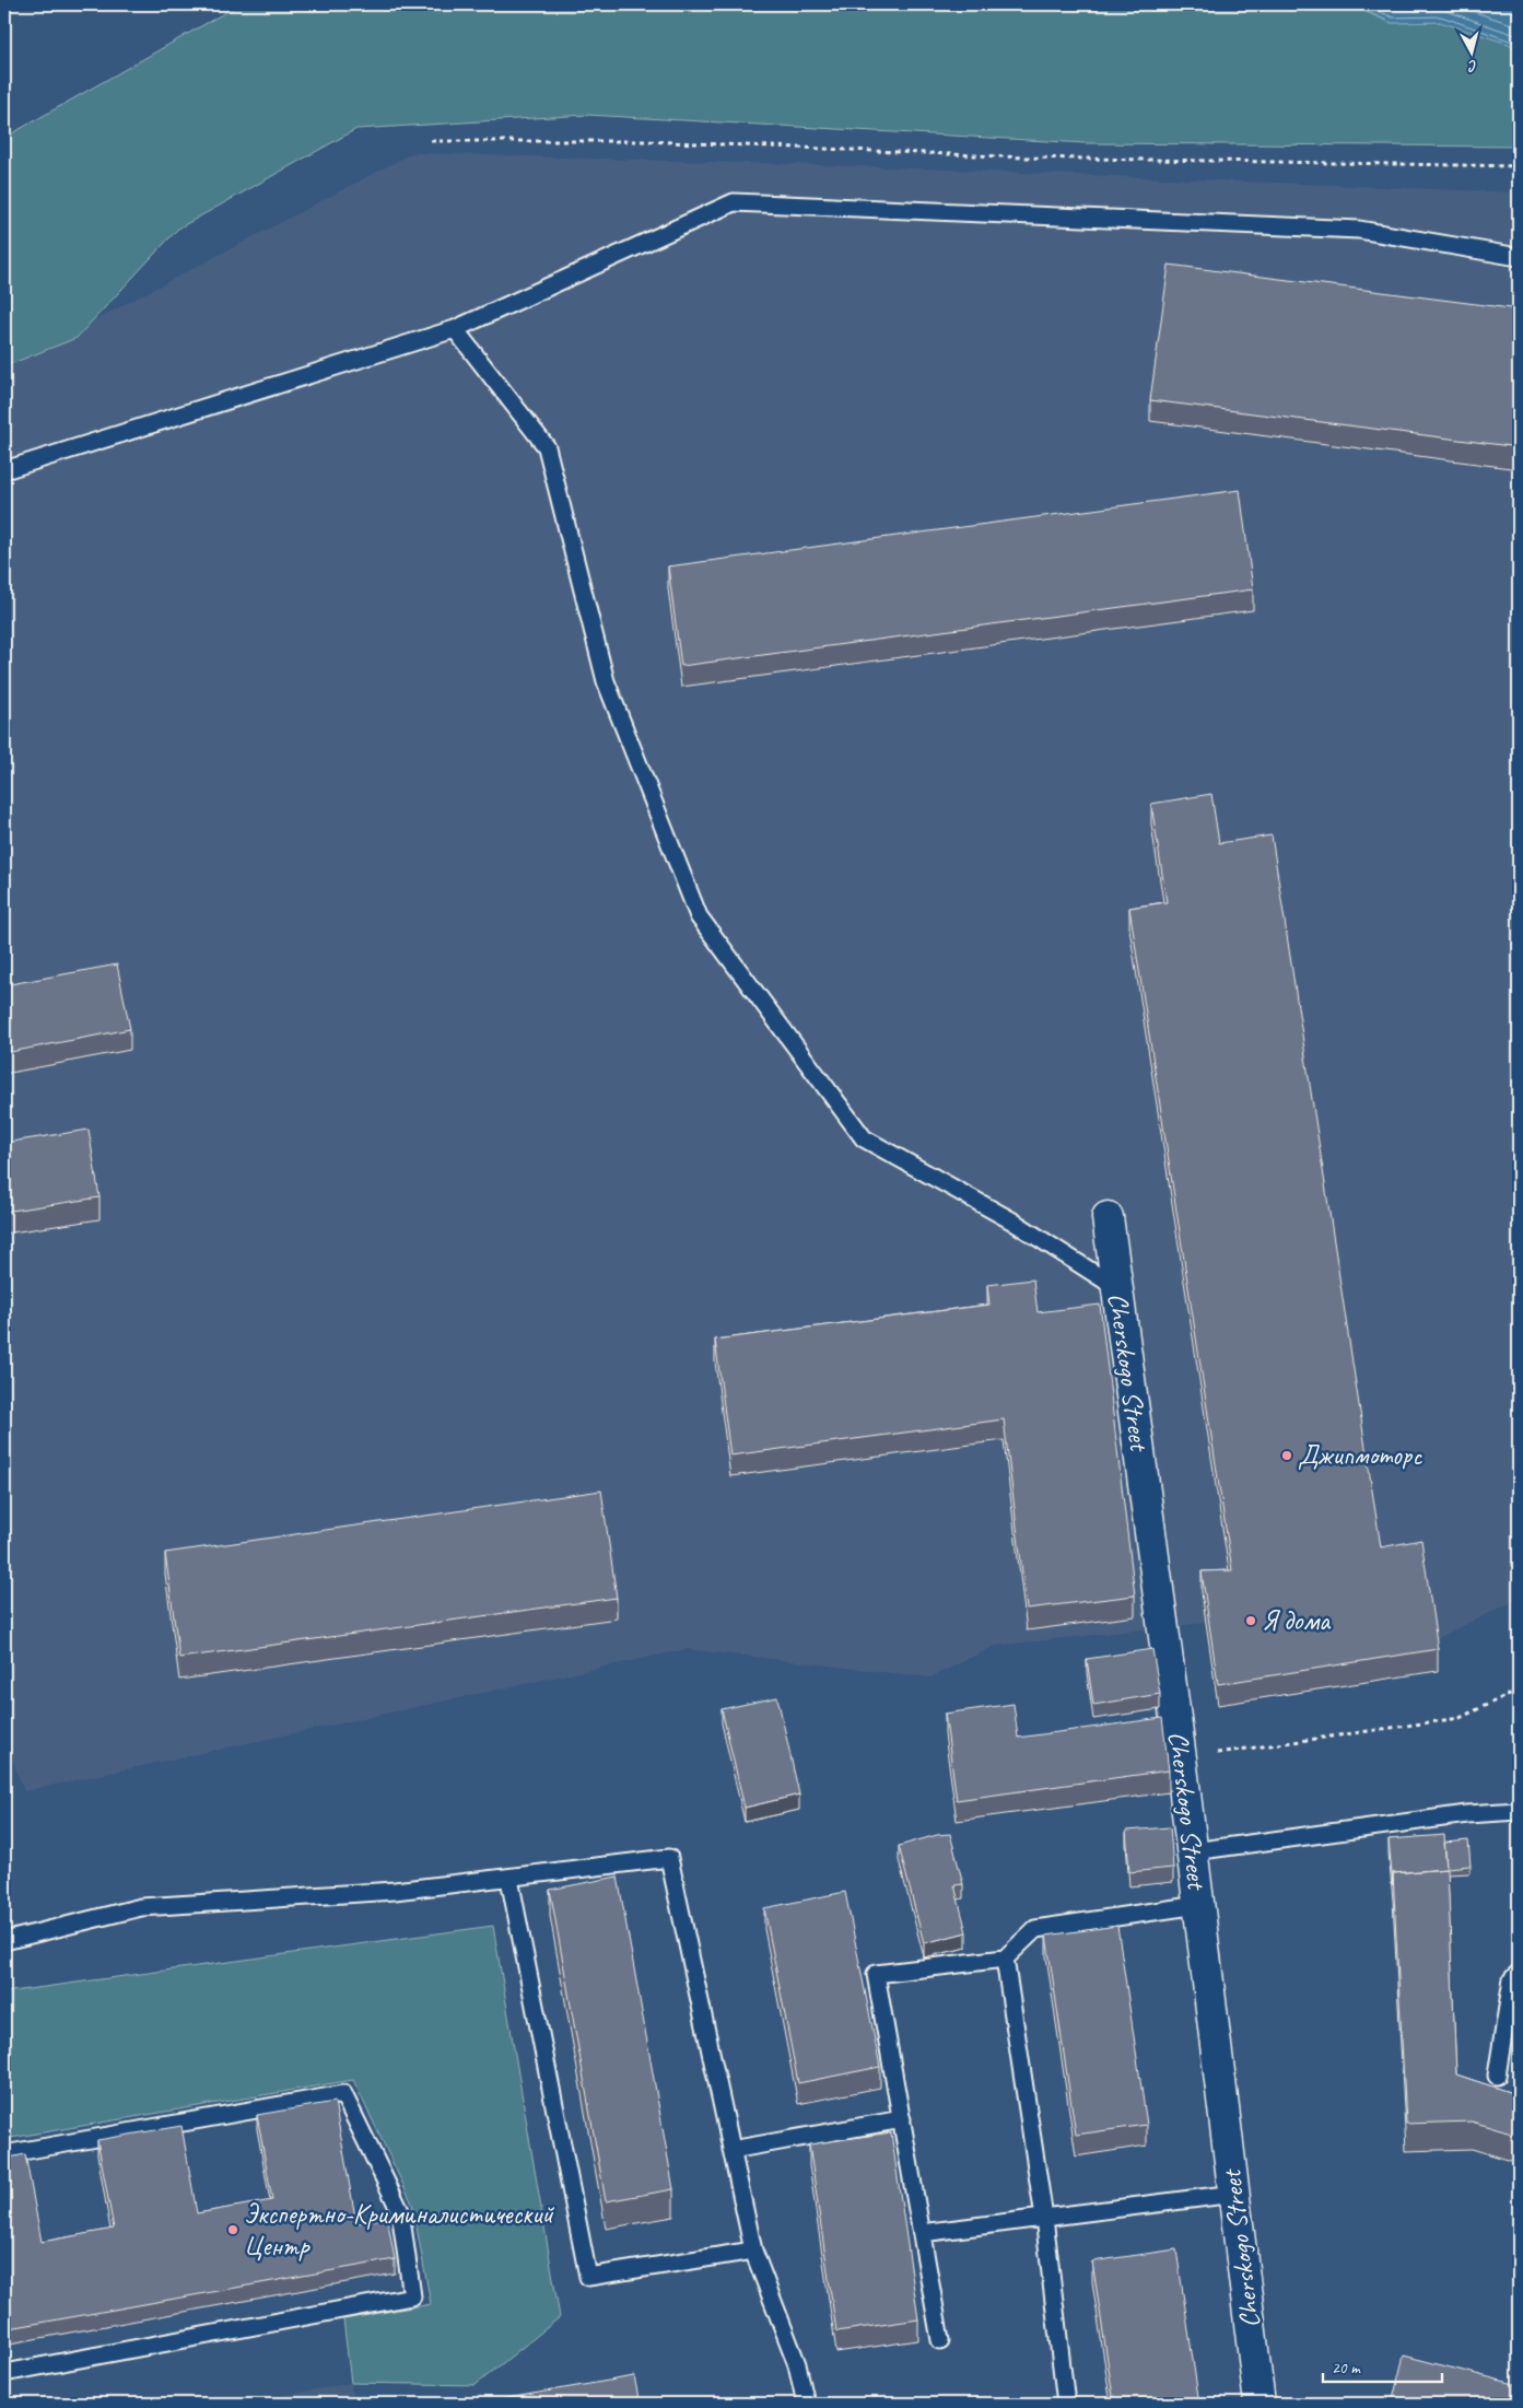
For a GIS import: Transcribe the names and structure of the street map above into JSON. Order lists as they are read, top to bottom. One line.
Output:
{"streets":{"street":["Cherskogo Street"]},"places":["Джипмоторс","Я дома","Экспертно-Криминалистический Центр"],"scale_bar":"20 m","north":"bottom"}
